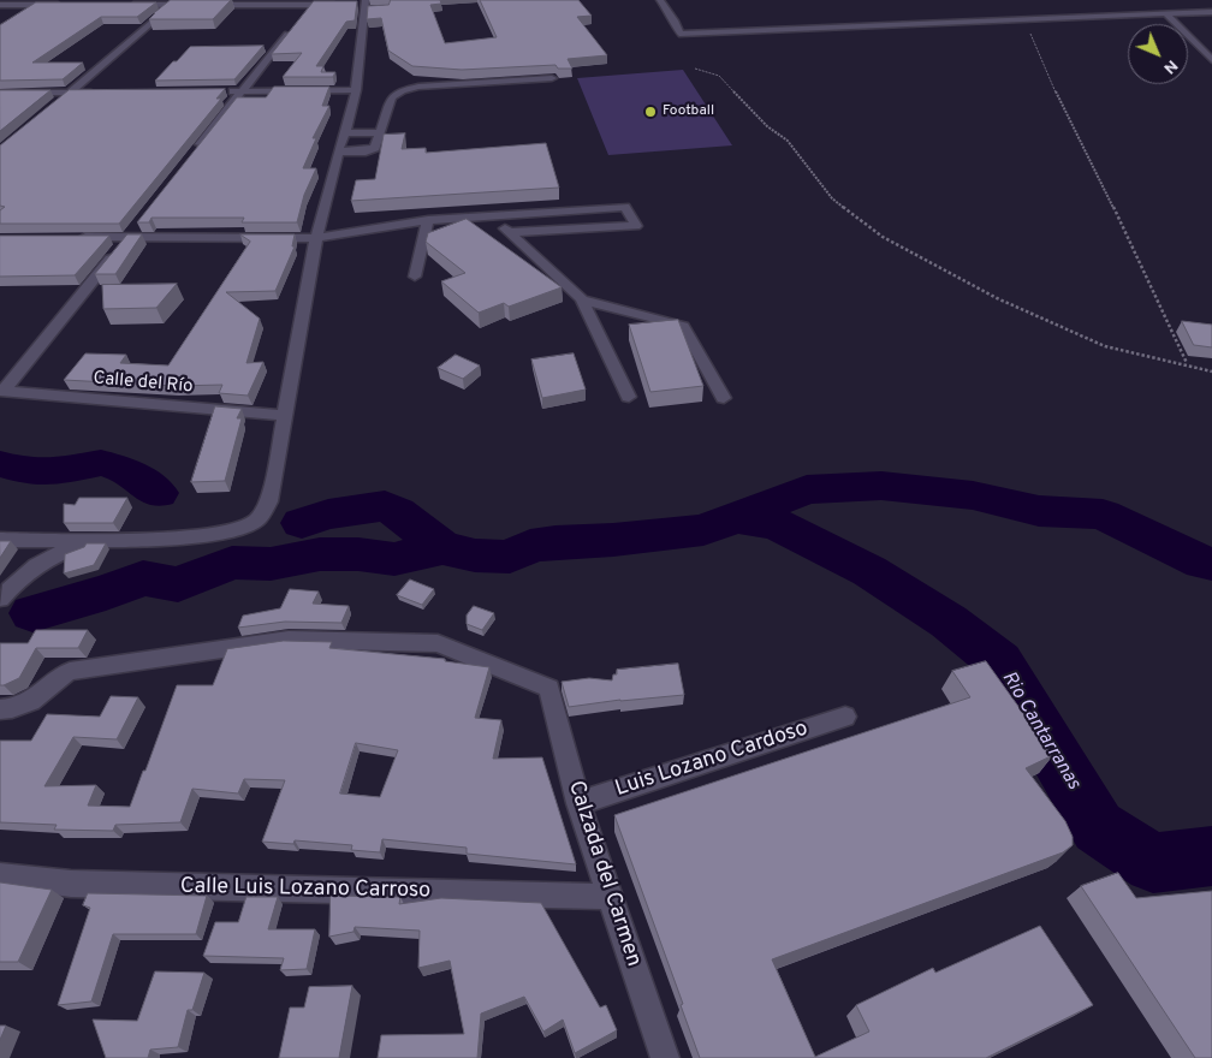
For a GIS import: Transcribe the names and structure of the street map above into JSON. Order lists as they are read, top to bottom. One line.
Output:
{"streets":{"street":["Calle del Río","Luis Lozano Cardoso","Calzada del Carmen","Calle Luis Lozano Carroso"]},"crossings":[["Luis Lozano Cardoso","Calzada del Carmen"],["Calzada del Carmen","Calle Luis Lozano Carroso"]],"water":["Rio Cantarranas"],"places":["Football"],"north":"bottom right"}
